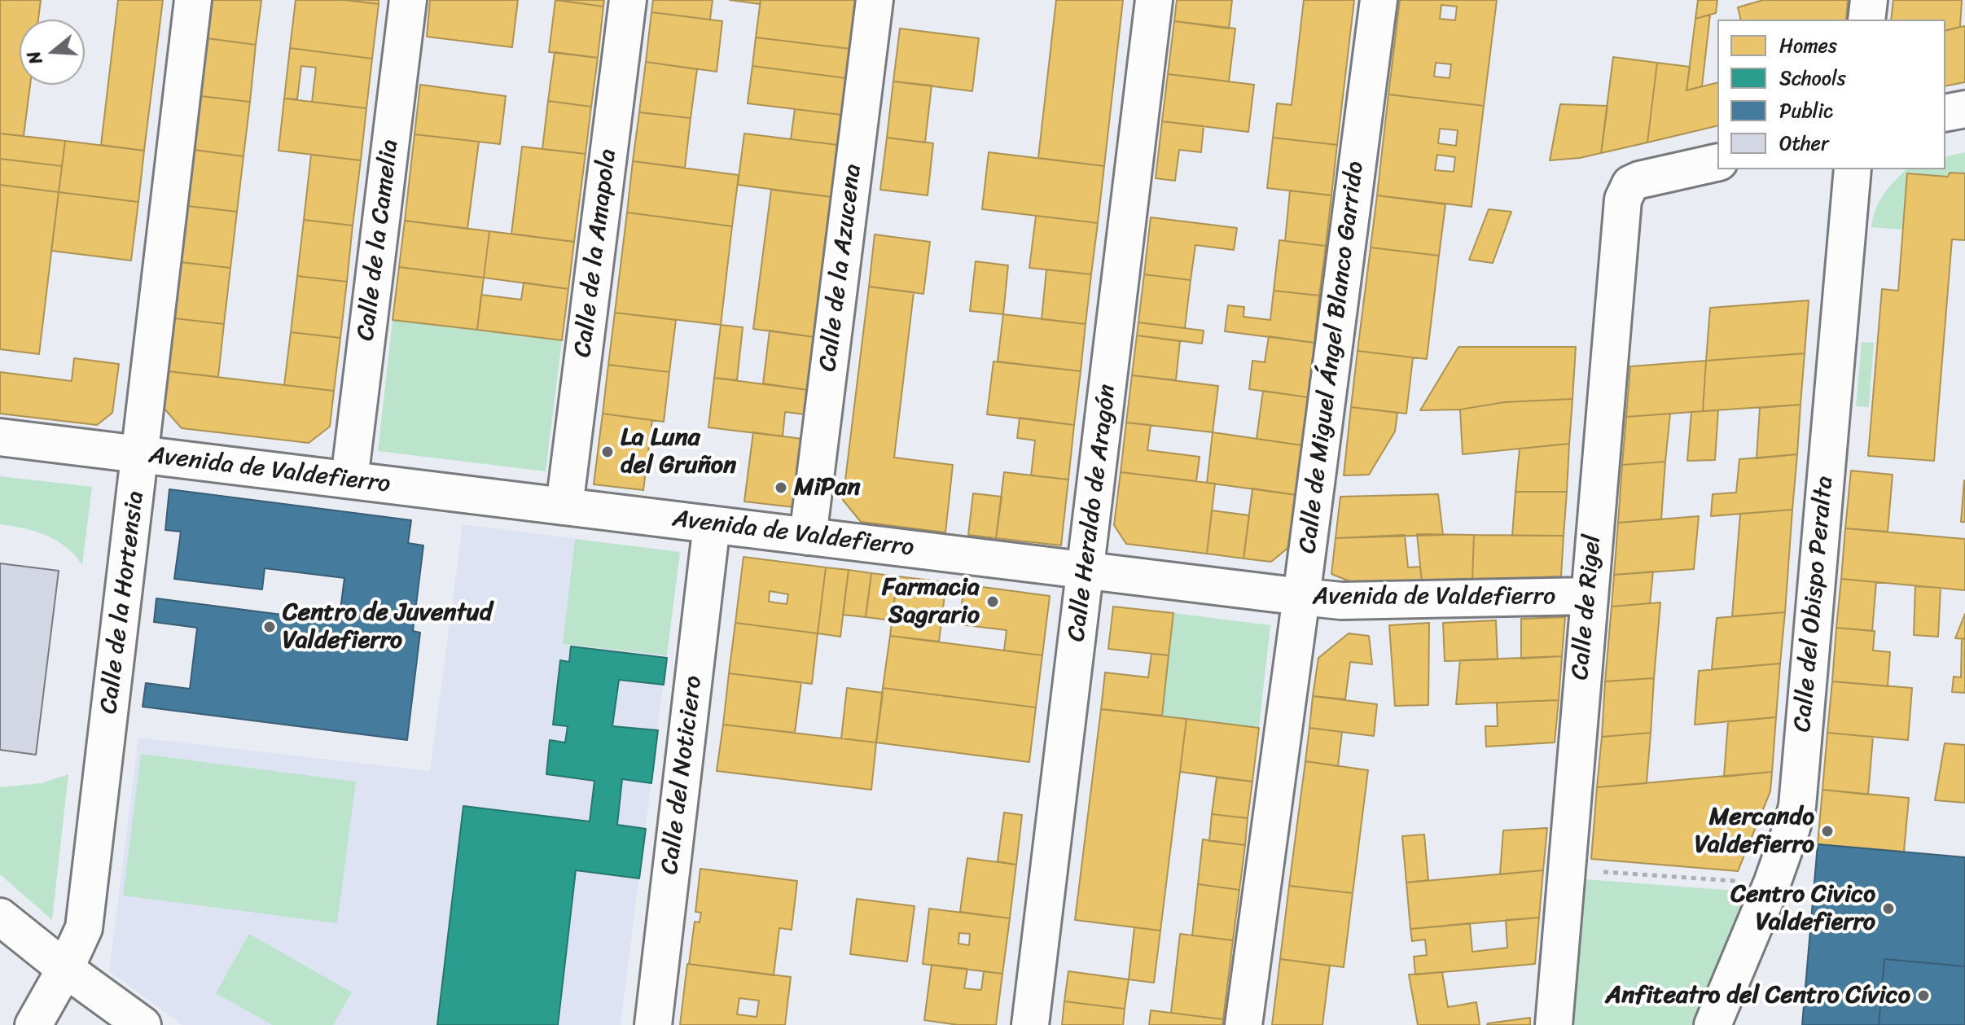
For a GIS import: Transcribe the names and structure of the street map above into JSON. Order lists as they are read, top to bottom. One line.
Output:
{"streets":{"street":["Calle de la Camelia","Calle de la Amapola","Calle de la Azucena","Calle de Miguel Ángel Blanco Garrido","Avenida de Valdefierro","Calle Heraldo de Aragón","Calle de la Hortensia","Calle del Obispo Peralta","Calle de Rigel","Calle del Noticiero"]},"crossings":[["Calle de la Camelia","Avenida de Valdefierro"],["Calle de la Amapola","Avenida de Valdefierro"],["Calle de la Azucena","Avenida de Valdefierro"],["Calle de Miguel Ángel Blanco Garrido","Avenida de Valdefierro"],["Avenida de Valdefierro","Calle Heraldo de Aragón"],["Avenida de Valdefierro","Calle de la Hortensia"],["Avenida de Valdefierro","Calle de Rigel"],["Avenida de Valdefierro","Calle del Noticiero"]],"places":["La Luna del Gruñon","MiPan","Farmacia Sagrario","Centro de Juventud Valdefierro","Mercando Valdefierro","Centro Civico Valdefierro","Anfiteatro del Centro Cívico"],"legend":["Homes","Schools","Public","Other"],"north":"left"}
